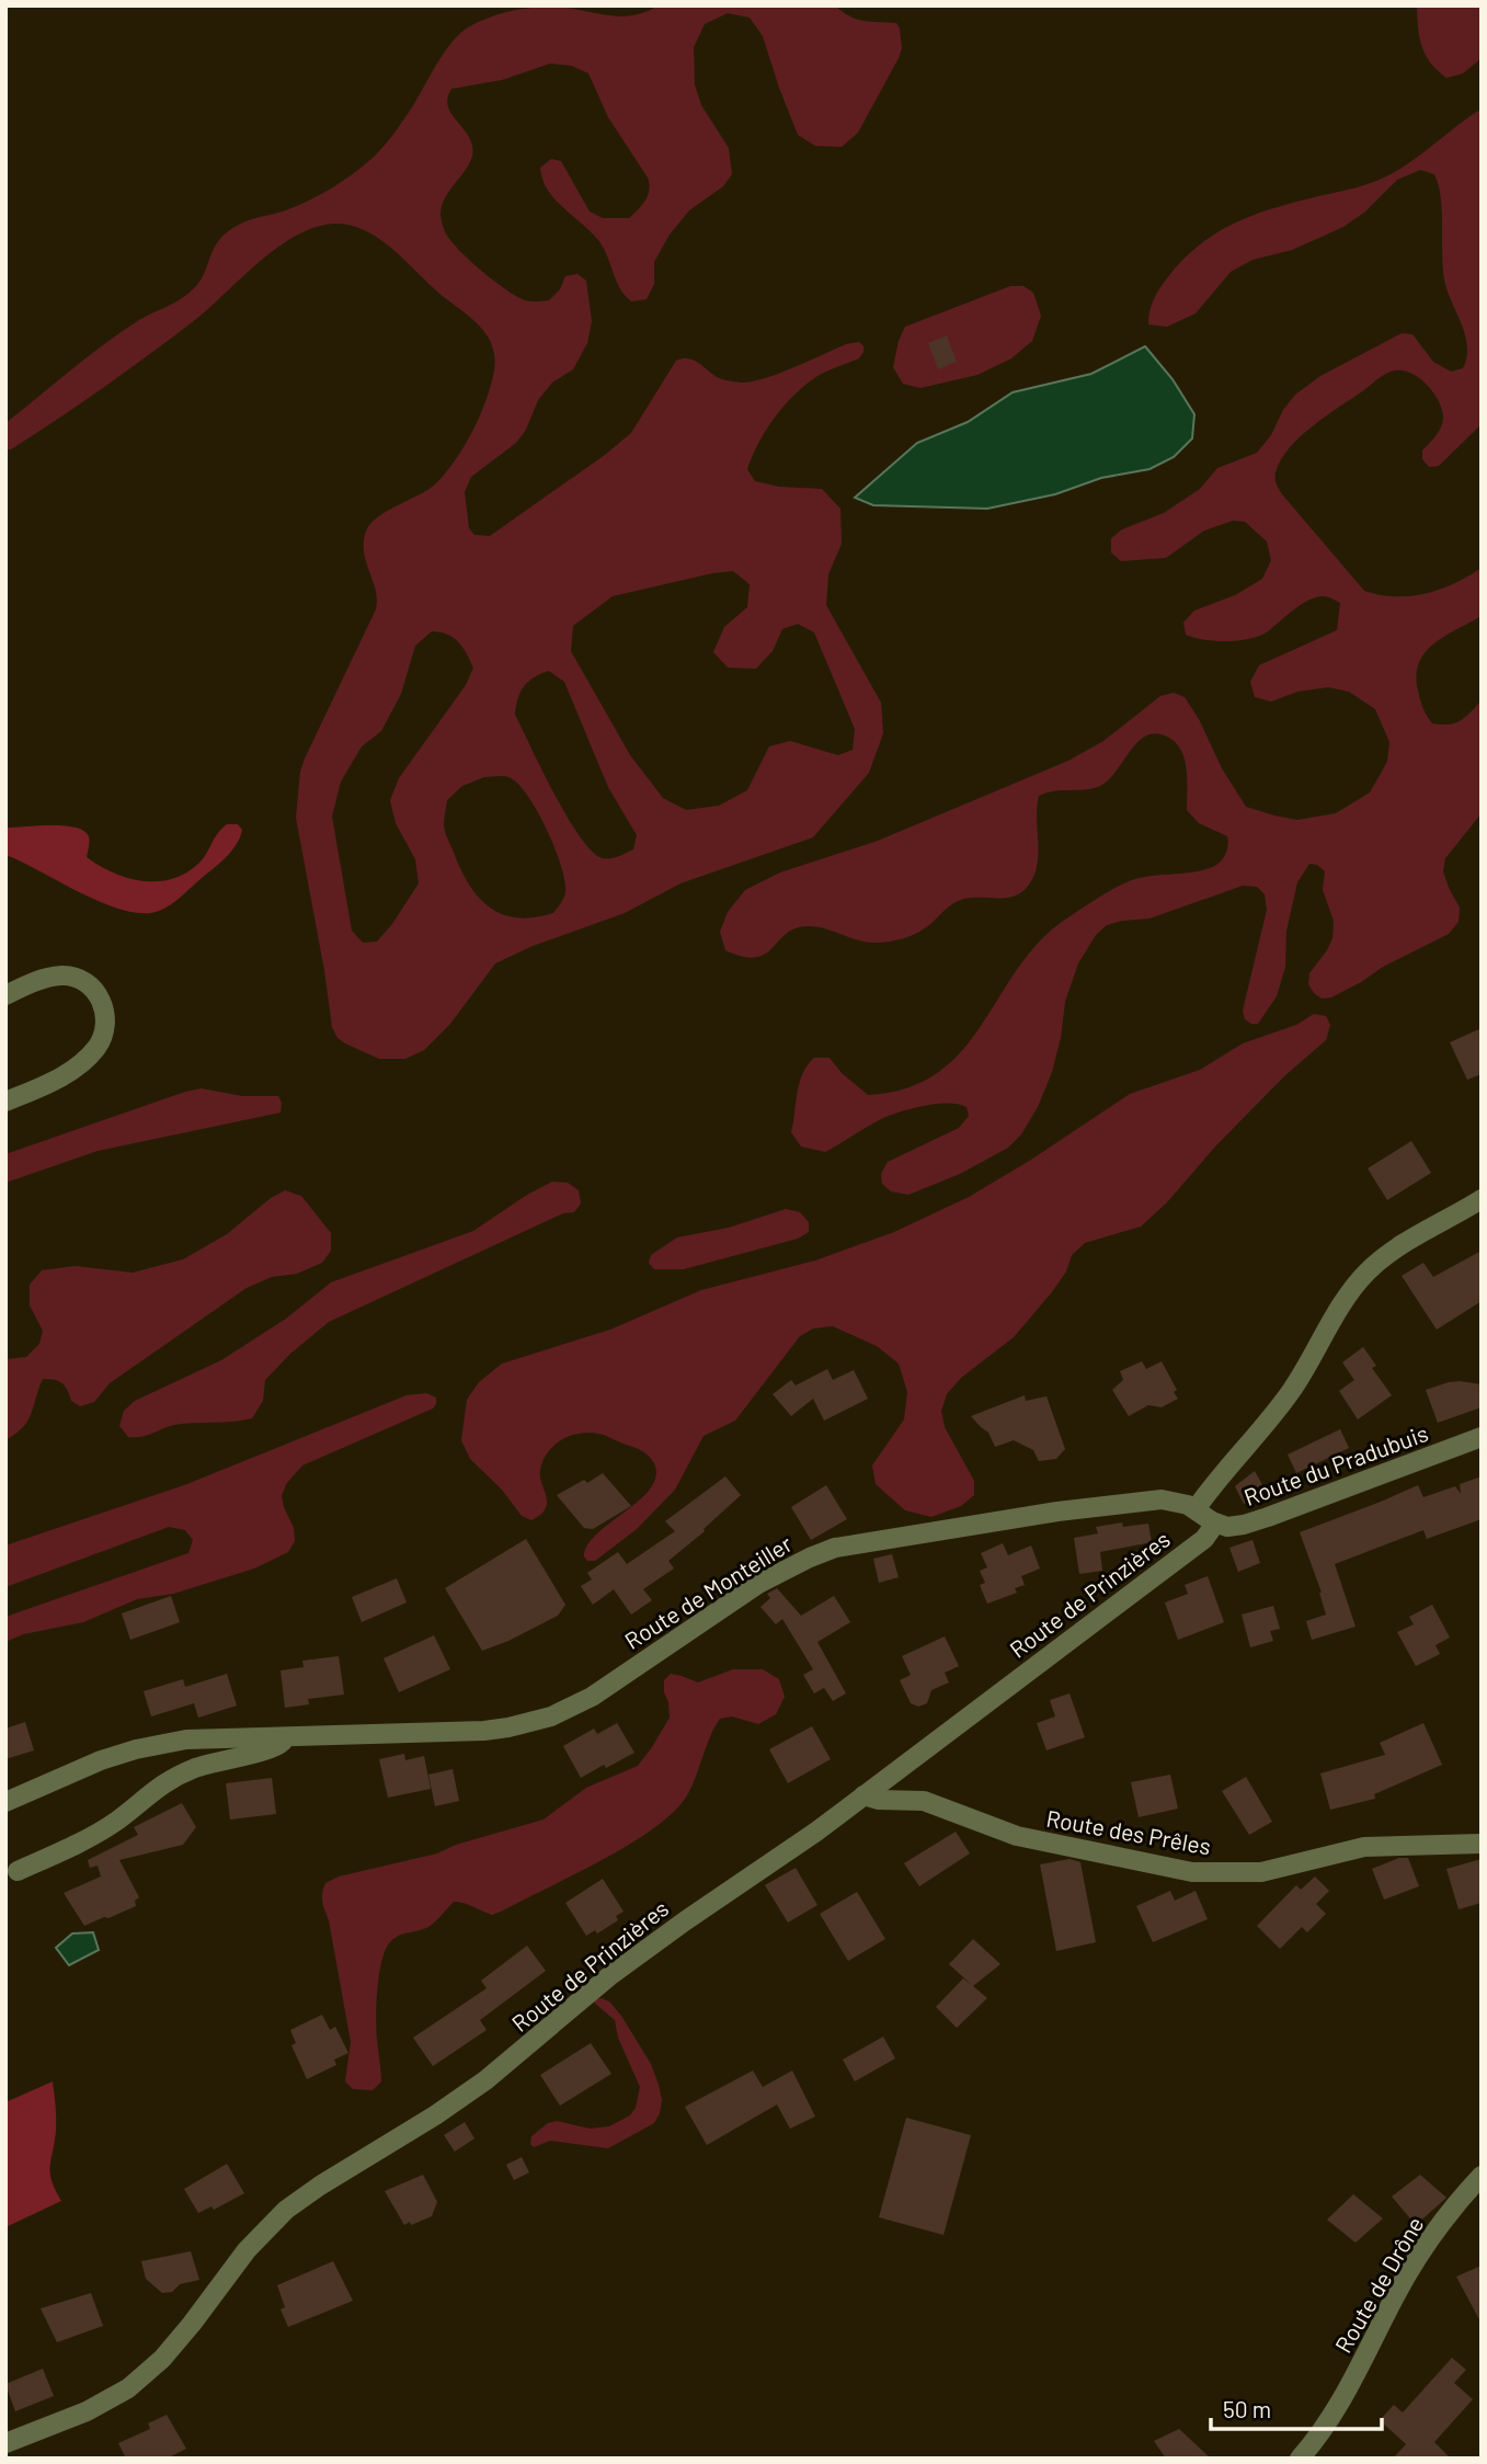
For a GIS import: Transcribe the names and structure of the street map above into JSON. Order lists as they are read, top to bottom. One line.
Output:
{"streets":{"street":["Route du Pradubuis","Route de Monteiller","Route de Prinzières","Route des Prêles","Route de Drône"]},"crossings":[["Route du Pradubuis","Route de Monteiller"],["Route du Pradubuis","Route de Prinzières"],["Route de Monteiller","Route de Prinzières"],["Route de Prinzières","Route des Prêles"]],"scale_bar":"50 m"}
